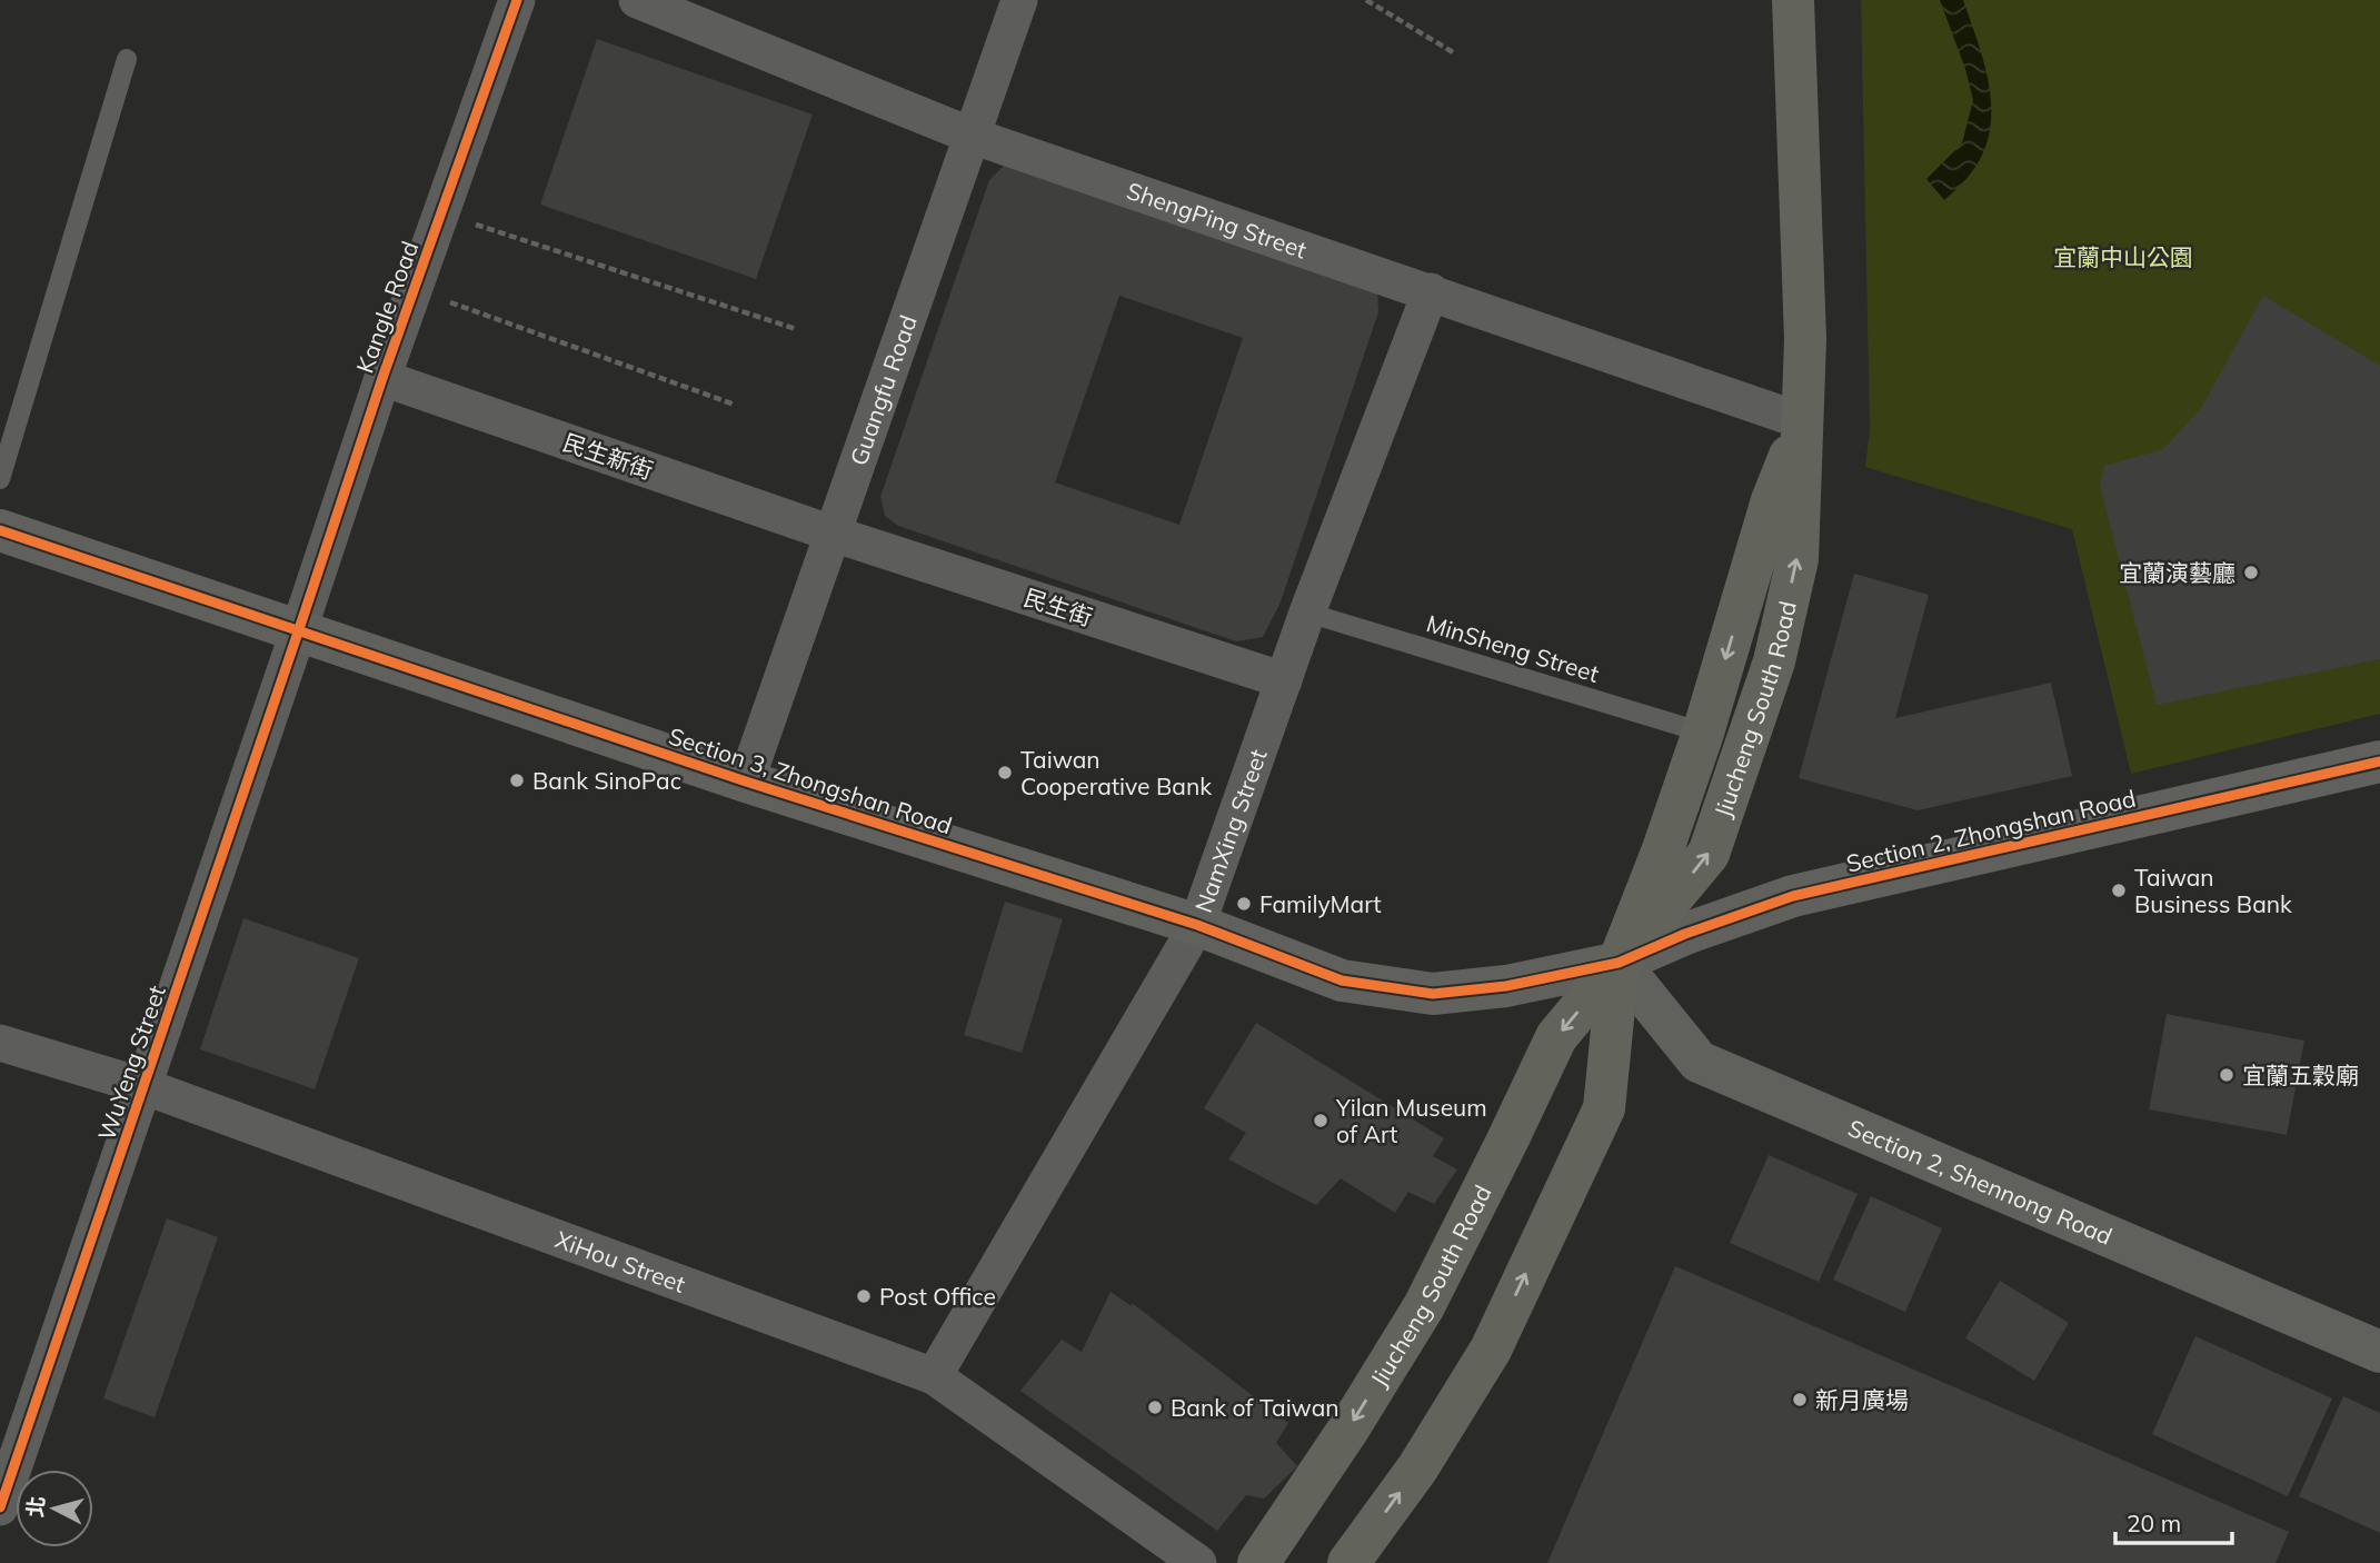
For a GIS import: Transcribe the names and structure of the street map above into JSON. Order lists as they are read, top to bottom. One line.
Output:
{"streets":{"main road":["Jiucheng South Road"],"street":["ShengPing Street","Kangle Road","Guangfu Road","民生新街","民生街","Section 3, Zhongshan Road","Section 2, Zhongshan Road","NamXing Street","WuYeng Street","Section 2, Shennong Road","XiHou Street"],"lane":["MinSheng Street"]},"crossings":[["ShengPing Street","Guangfu Road"],["ShengPing Street","Jiucheng South Road"],["ShengPing Street","NamXing Street"],["Kangle Road","民生新街"],["Kangle Road","Section 3, Zhongshan Road"],["Kangle Road","WuYeng Street"],["Guangfu Road","民生新街"],["Guangfu Road","民生街"],["Guangfu Road","Section 3, Zhongshan Road"],["民生新街","民生街"],["民生街","NamXing Street"],["MinSheng Street","Jiucheng South Road"],["MinSheng Street","NamXing Street"],["Jiucheng South Road","Section 3, Zhongshan Road"],["Jiucheng South Road","Section 2, Zhongshan Road"],["Jiucheng South Road","Section 2, Shennong Road"],["Section 3, Zhongshan Road","Section 2, Zhongshan Road"],["Section 3, Zhongshan Road","NamXing Street"],["Section 3, Zhongshan Road","WuYeng Street"],["Section 3, Zhongshan Road","Section 2, Shennong Road"],["Section 2, Zhongshan Road","Section 2, Shennong Road"],["NamXing Street","XiHou Street"],["WuYeng Street","XiHou Street"]],"parks":["宜蘭中山公園"],"places":["宜蘭演藝廳","Taiwan Cooperative Bank","Bank SinoPac","Taiwan Business Bank","FamilyMart","宜蘭五穀廟","Yilan Museum of Art","Post Office","新月廣場","Bank of Taiwan"],"scale_bar":"20 m","north":"left"}
